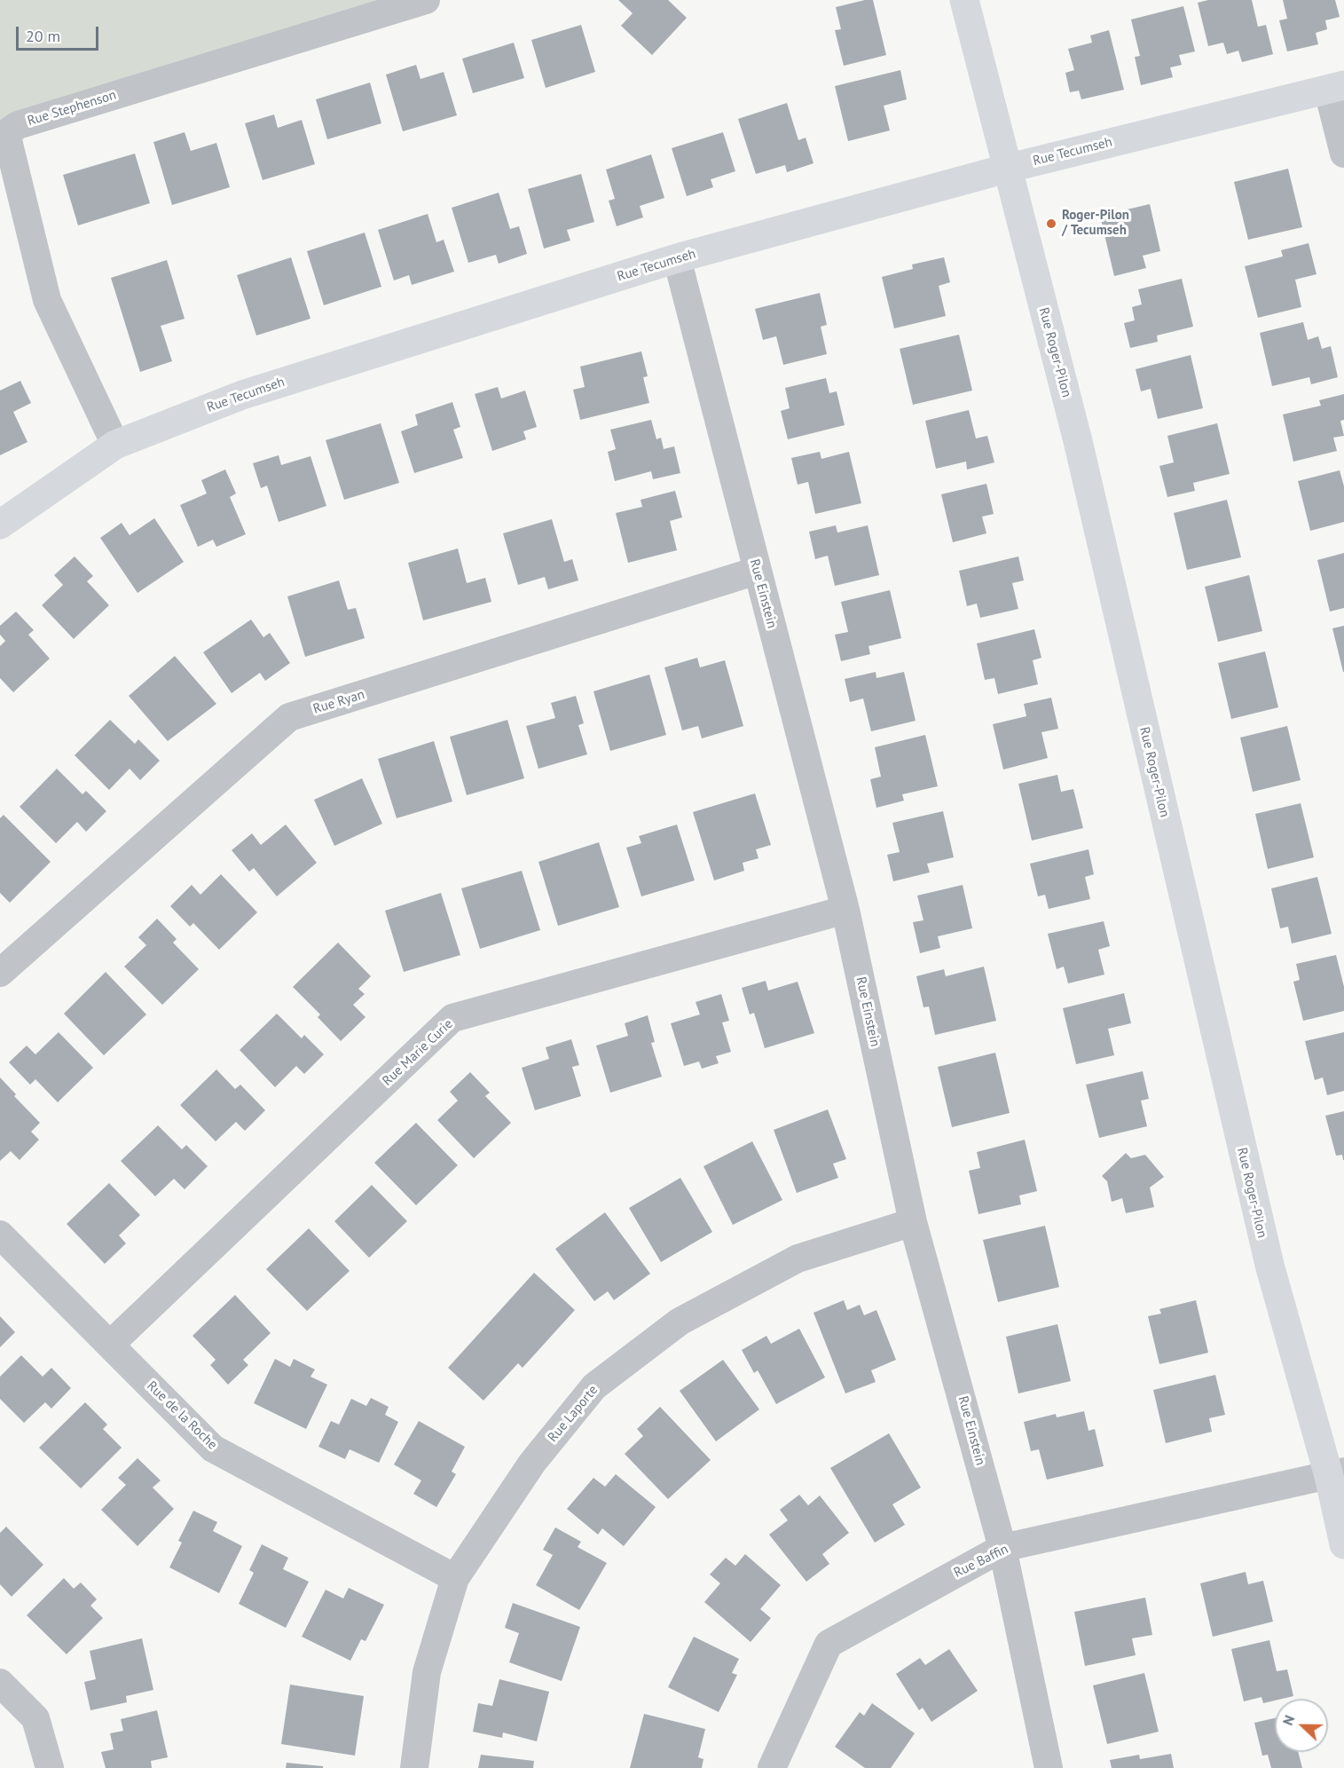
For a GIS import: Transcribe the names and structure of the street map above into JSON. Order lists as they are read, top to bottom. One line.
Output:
{"streets":{"street":["Rue Stephenson","Rue Tecumseh","Rue Roger-Pilon","Rue Einstein","Rue Ryan","Rue Marie Curie","Rue Laporte","Rue de la Roche","Rue Baffin"]},"crossings":[["Rue Stephenson","Rue Tecumseh"],["Rue Tecumseh","Rue Roger-Pilon"],["Rue Tecumseh","Rue Einstein"],["Rue Roger-Pilon","Rue Baffin"],["Rue Einstein","Rue Ryan"],["Rue Einstein","Rue Marie Curie"],["Rue Einstein","Rue Laporte"],["Rue Einstein","Rue Baffin"],["Rue Marie Curie","Rue de la Roche"],["Rue Laporte","Rue de la Roche"]],"places":["Roger-Pilon / Tecumseh"],"scale_bar":"20 m","north":"left"}
